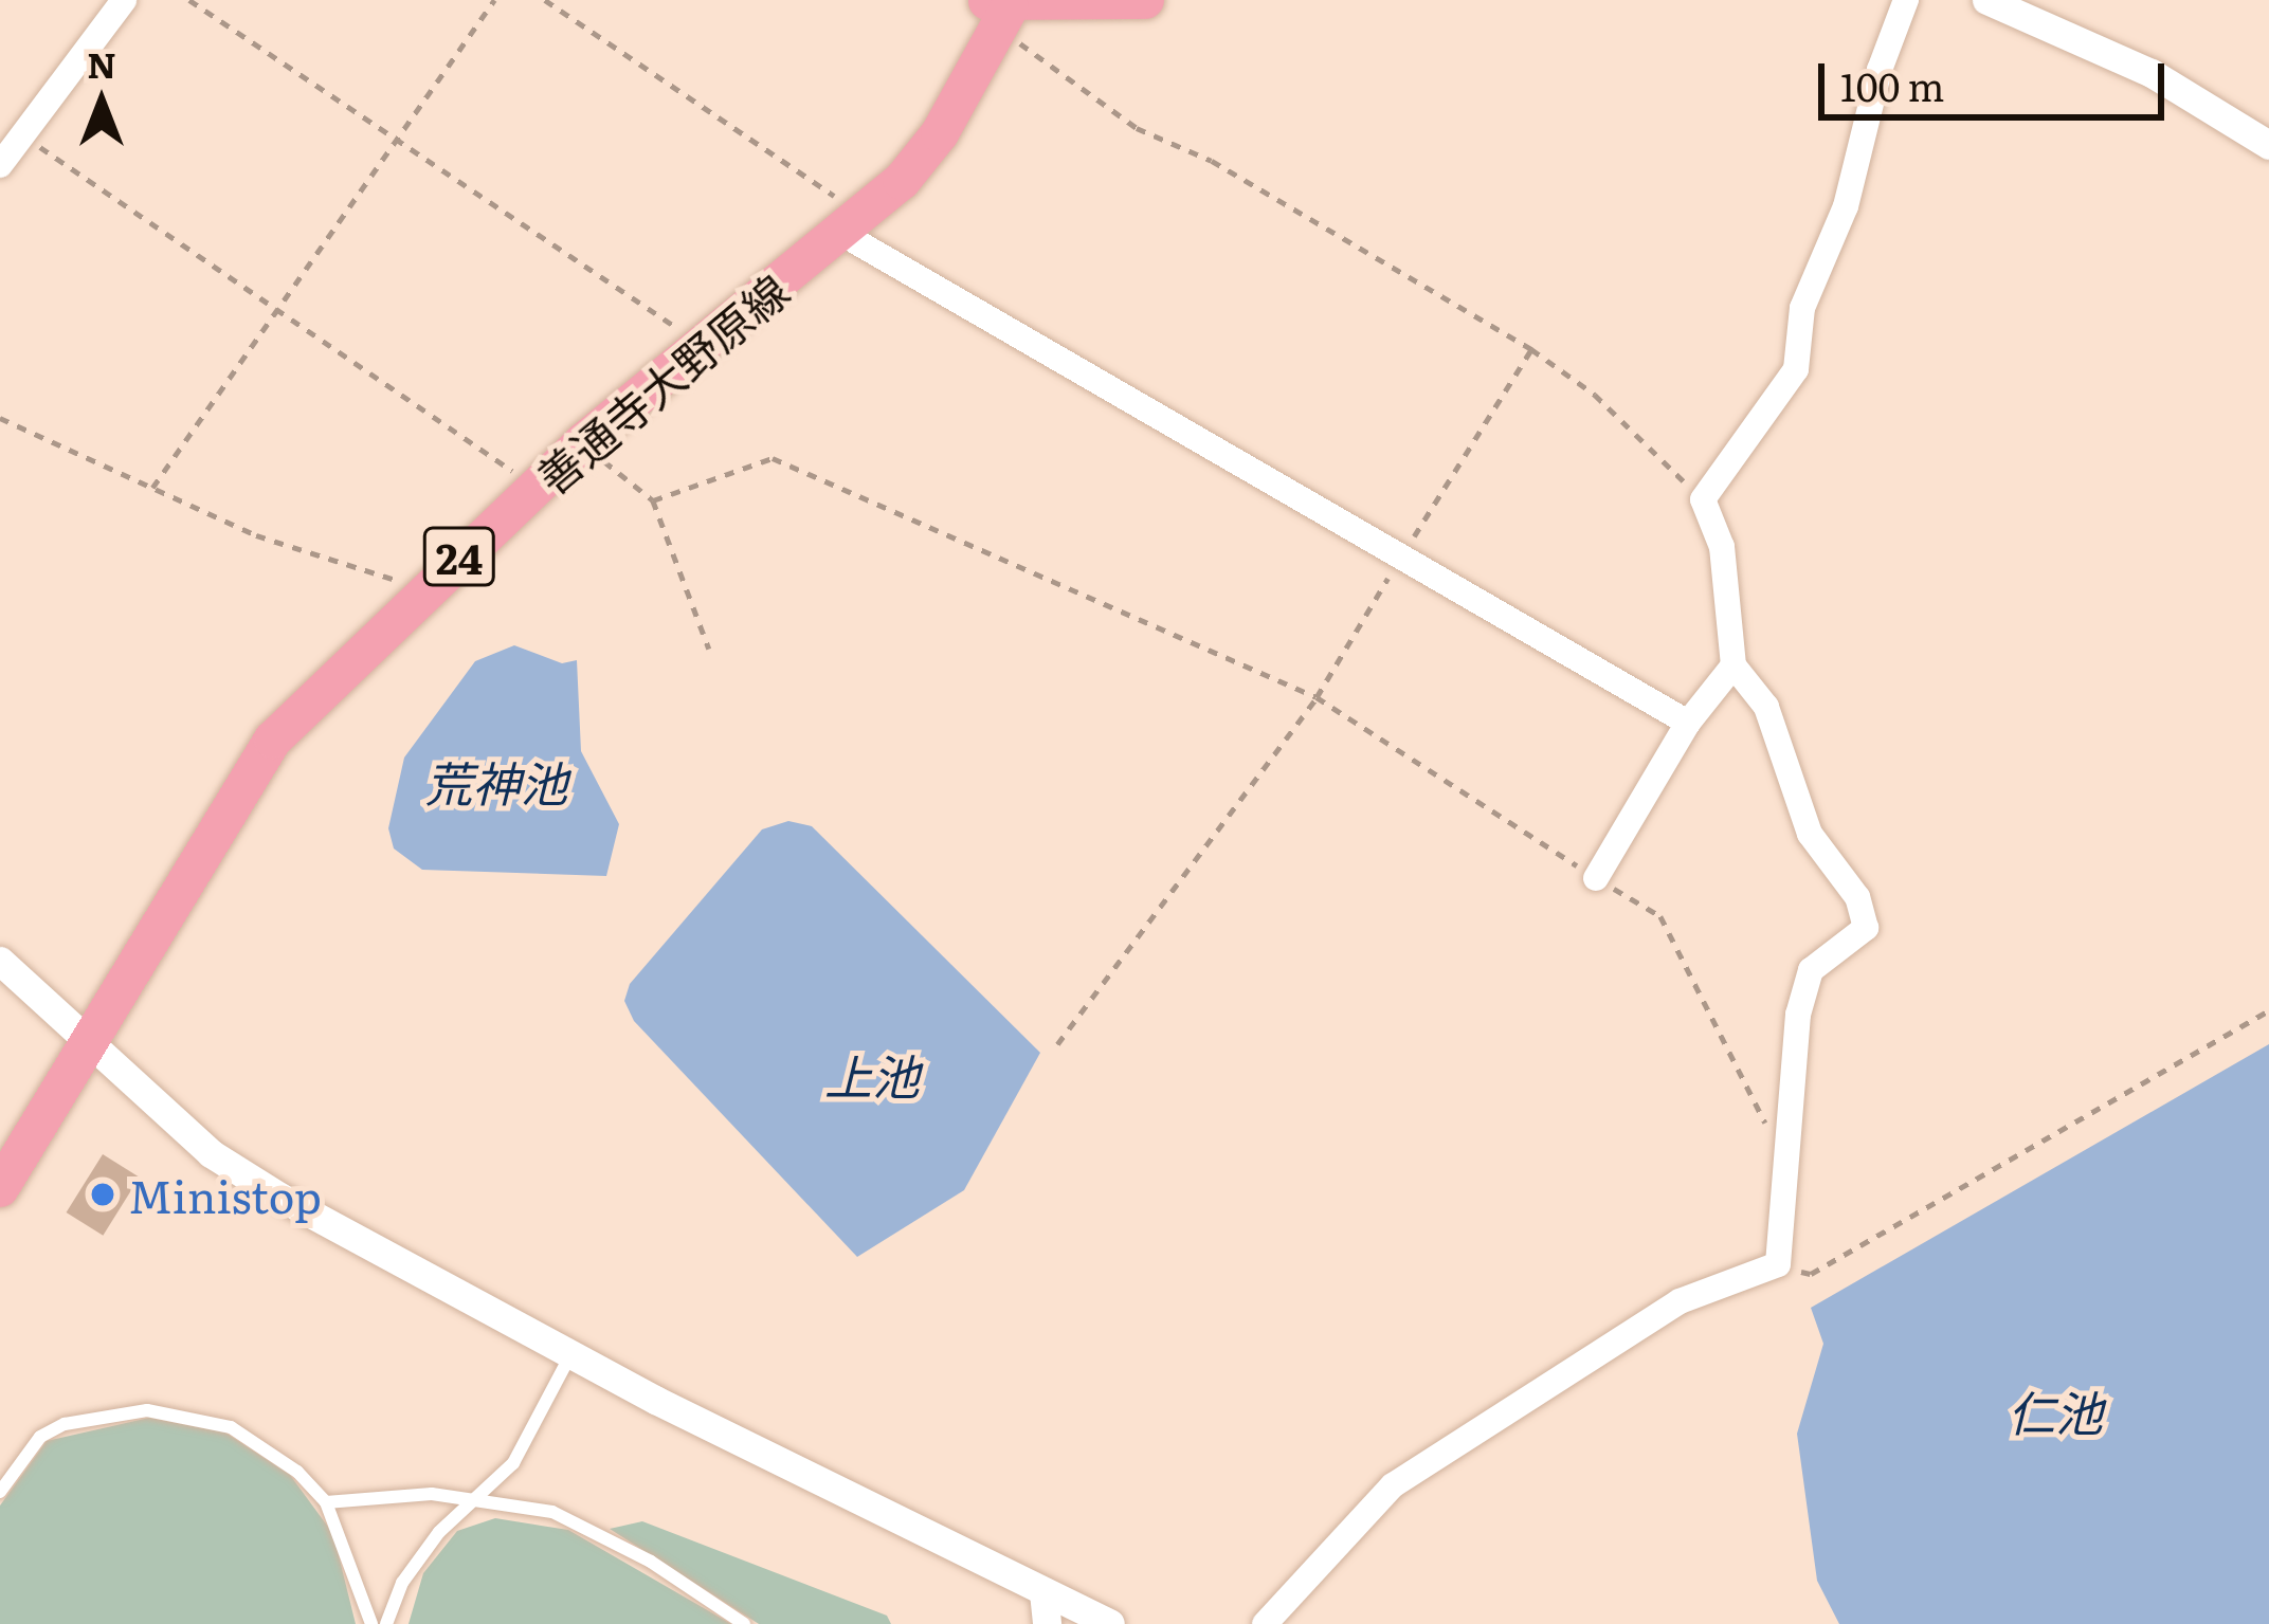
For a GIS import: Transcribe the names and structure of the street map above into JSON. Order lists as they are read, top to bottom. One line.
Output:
{"streets":{"main road":["善通寺大野原線","24"]},"water":["荒神池","上池","仁池"],"places":["Ministop"],"scale_bar":"100 m","north":"top"}
